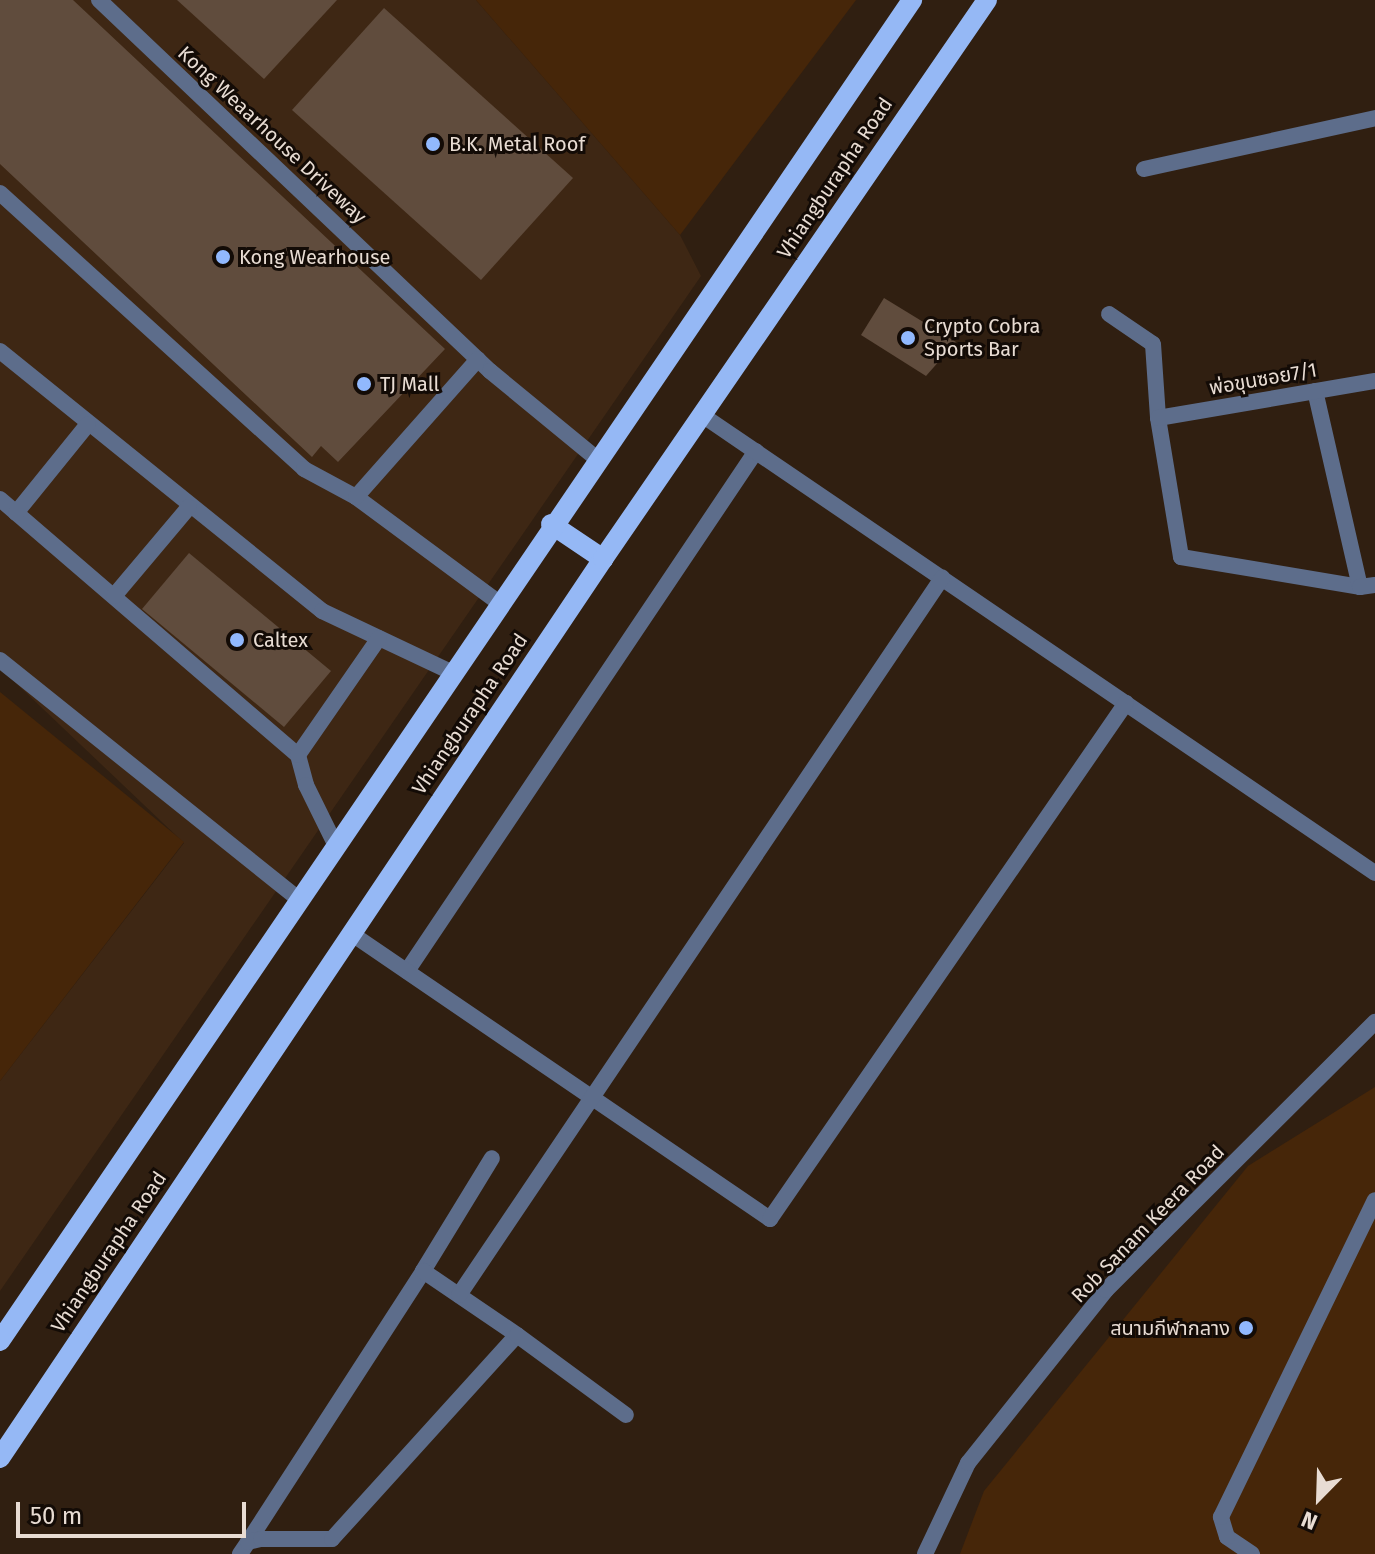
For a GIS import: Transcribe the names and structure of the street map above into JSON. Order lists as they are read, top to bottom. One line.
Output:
{"streets":{"main road":["Vhiangburapha Road"],"street":["Kong Weaarhouse Driveway","พ่อขุนซอย7/1","Rob Sanam Keera Road"]},"crossings":[["Kong Weaarhouse Driveway","Vhiangburapha Road"]],"places":["B.K. Metal Roof","Kong Wearhouse","Crypto Cobra Sports Bar","TJ Mall","Caltex","สนามกีฬากลาง"],"scale_bar":"50 m","north":"bottom left"}
